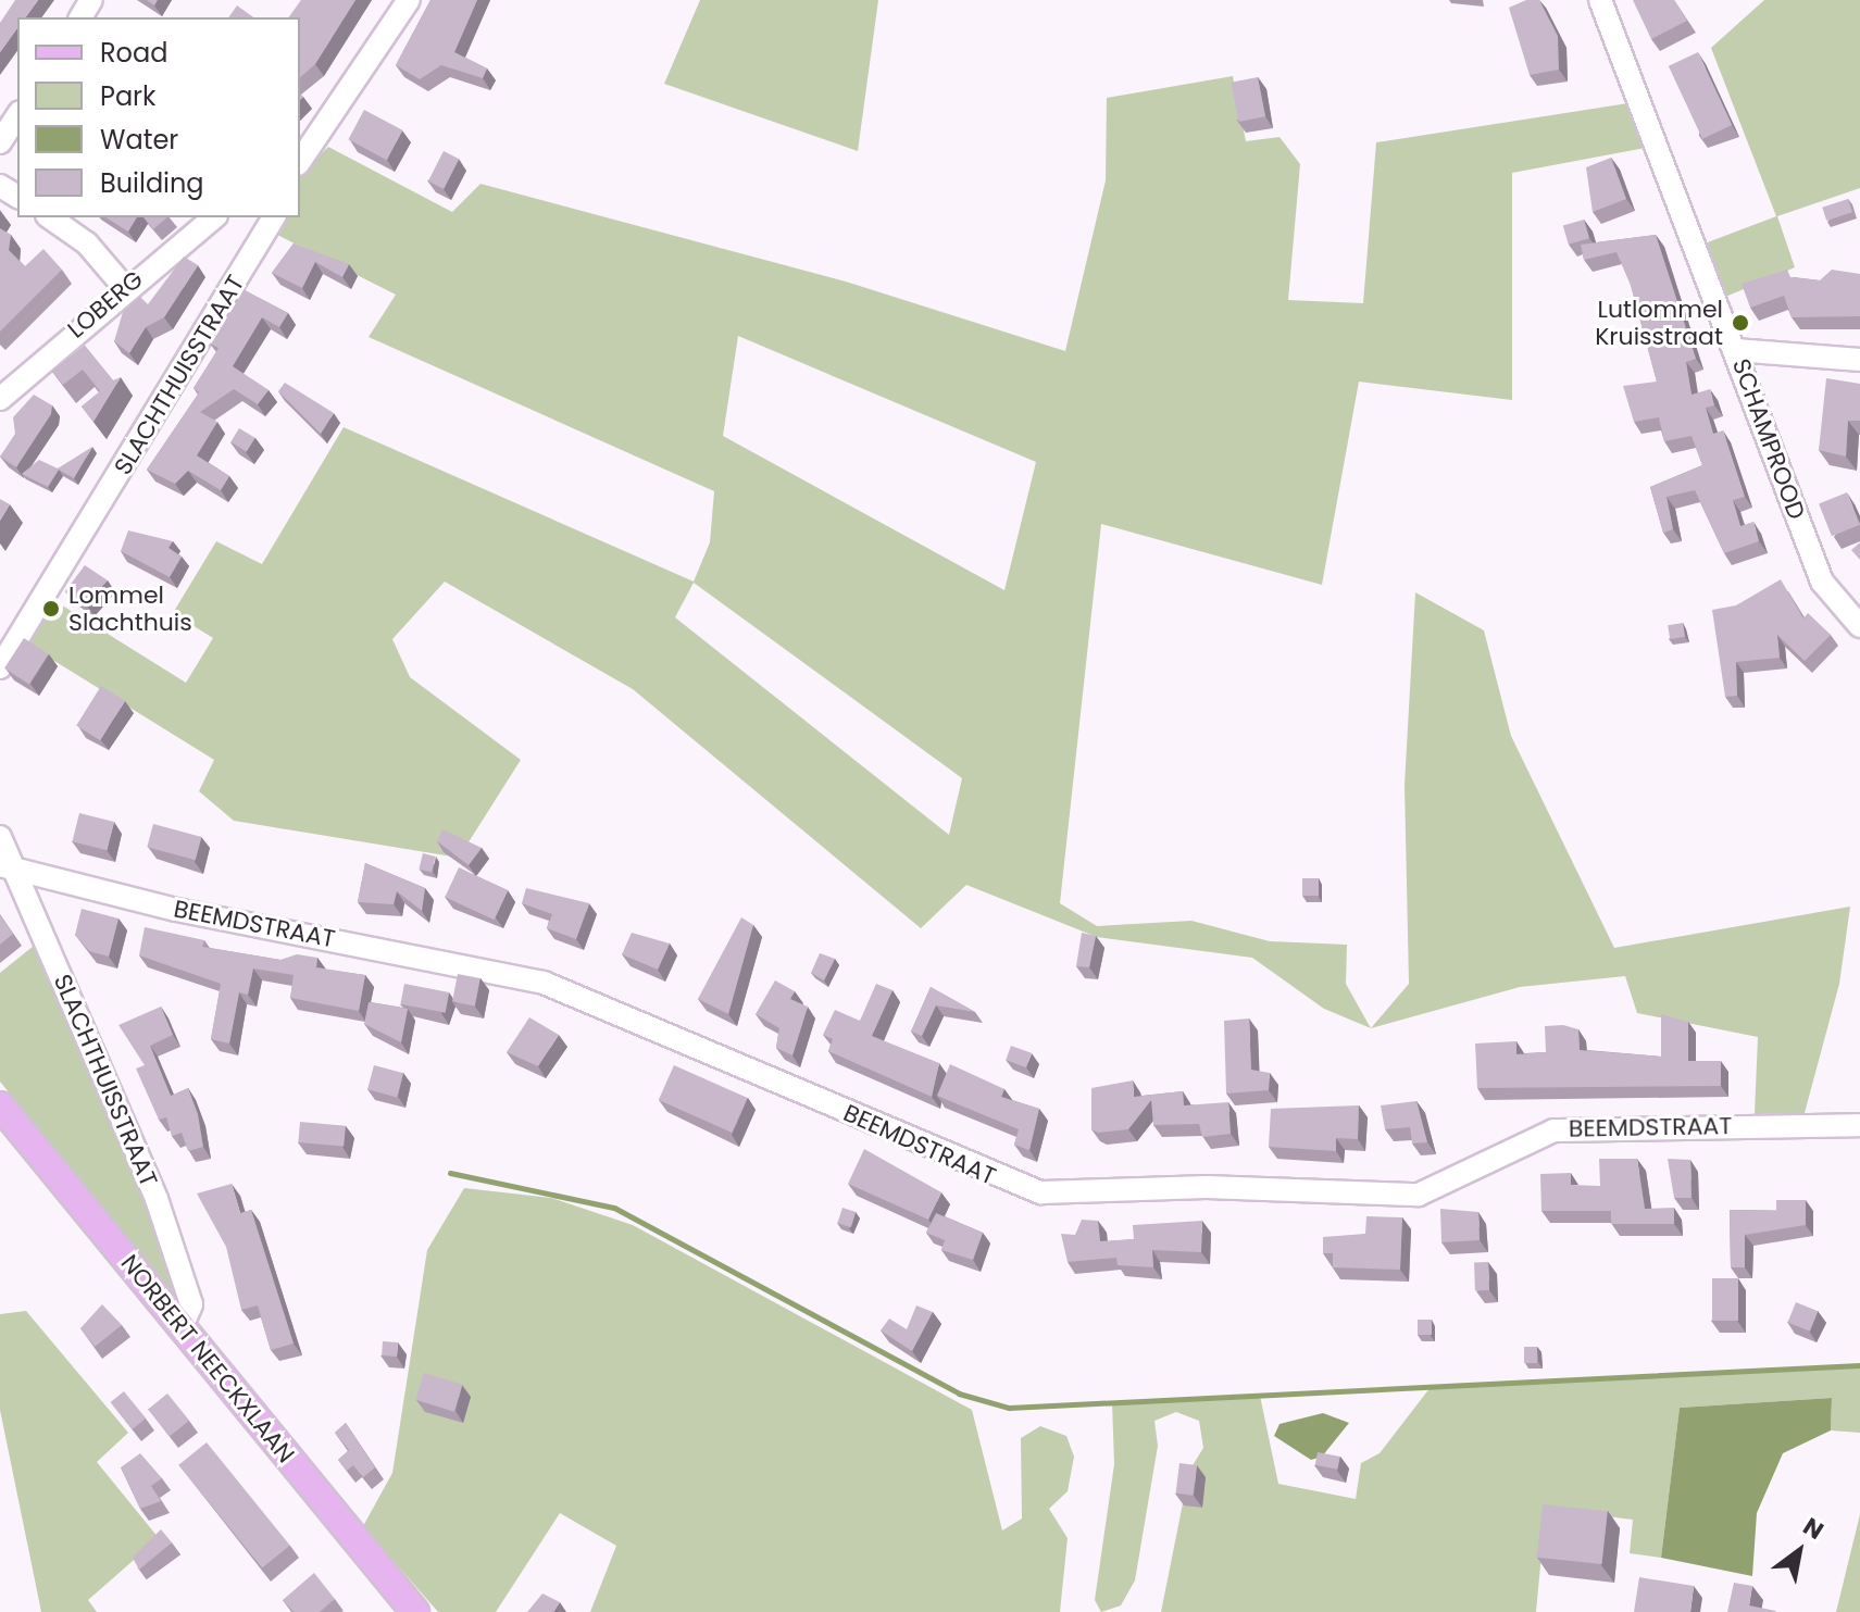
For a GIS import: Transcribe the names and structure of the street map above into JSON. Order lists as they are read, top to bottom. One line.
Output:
{"streets":{"main road":["NORBERT NEECKXLAAN"],"street":["LOBERG","SLACHTHUISSTRAAT","SCHAMPROOD","BEEMDSTRAAT"]},"crossings":[["SLACHTHUISSTRAAT","BEEMDSTRAAT"],["SLACHTHUISSTRAAT","NORBERT NEECKXLAAN"]],"places":["Lutlommel Kruisstraat","Lommel Slachthuis"],"legend":["Road","Park","Water","Building"],"north":"top right"}
